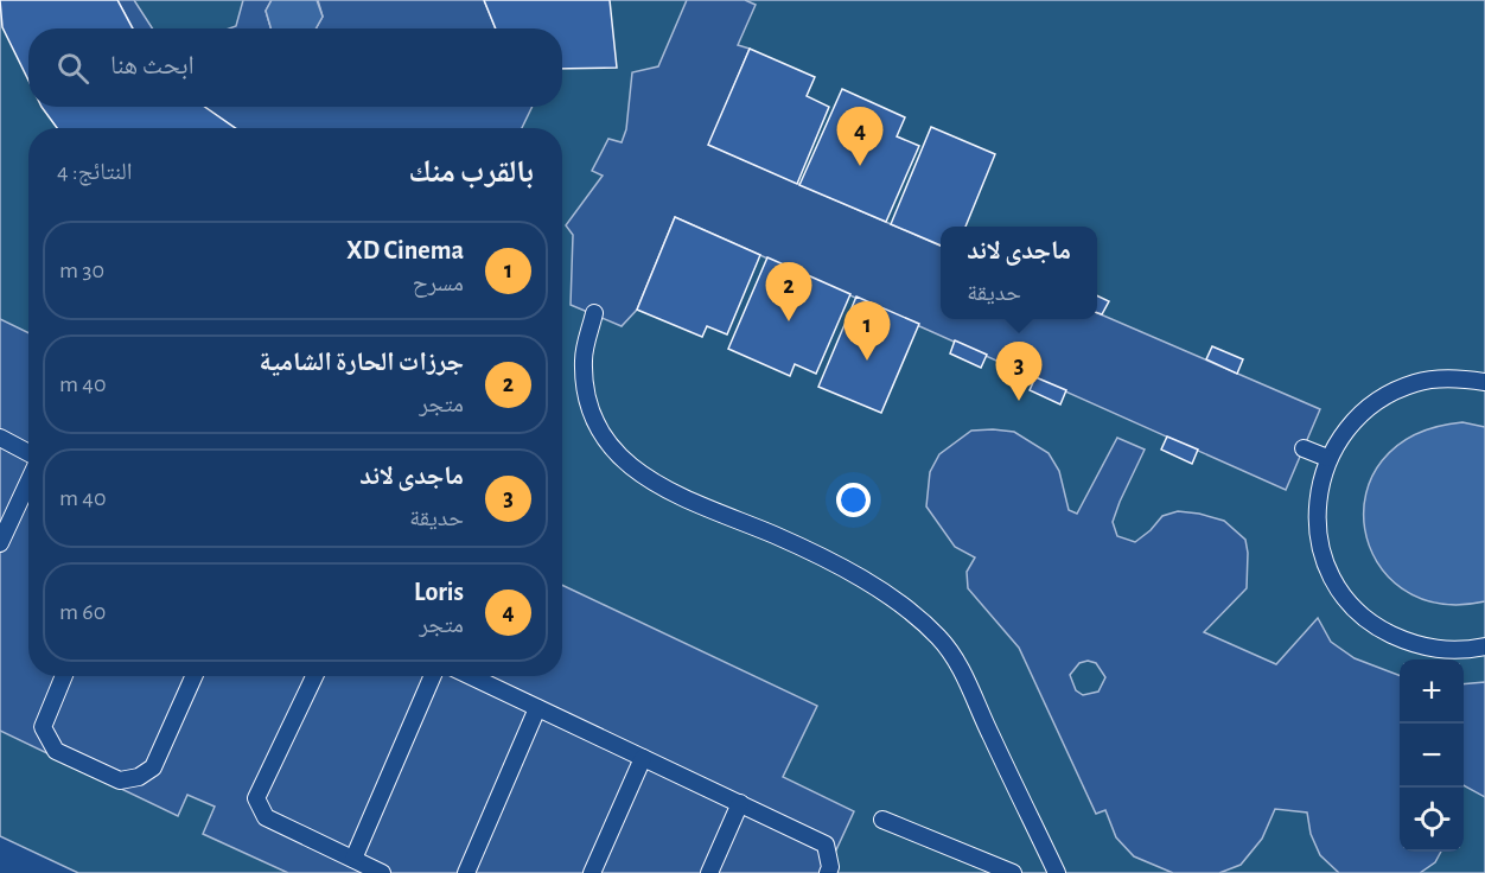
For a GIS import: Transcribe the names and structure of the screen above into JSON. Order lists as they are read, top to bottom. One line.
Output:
{"page":{"search":"ابحث هنا","pins":["4","2","1","3"],"heading":["بالقرب منك","النتائج: 4"],"list":[{"mark":"1","name":"XD Cinema","note":"مسرح","value":"30 m"},{"mark":"2","name":"جرزات الحارة الشامية","note":"متجر","value":"40 m"},{"mark":"3","name":"ماجدی لاند","note":"حديقة","value":"40 m"},{"mark":"4","name":"Loris","note":"متجر","value":"60 m"}],"popup":["ماجدی لاند","حديقة"],"map_buttons":["+","−"]}}
